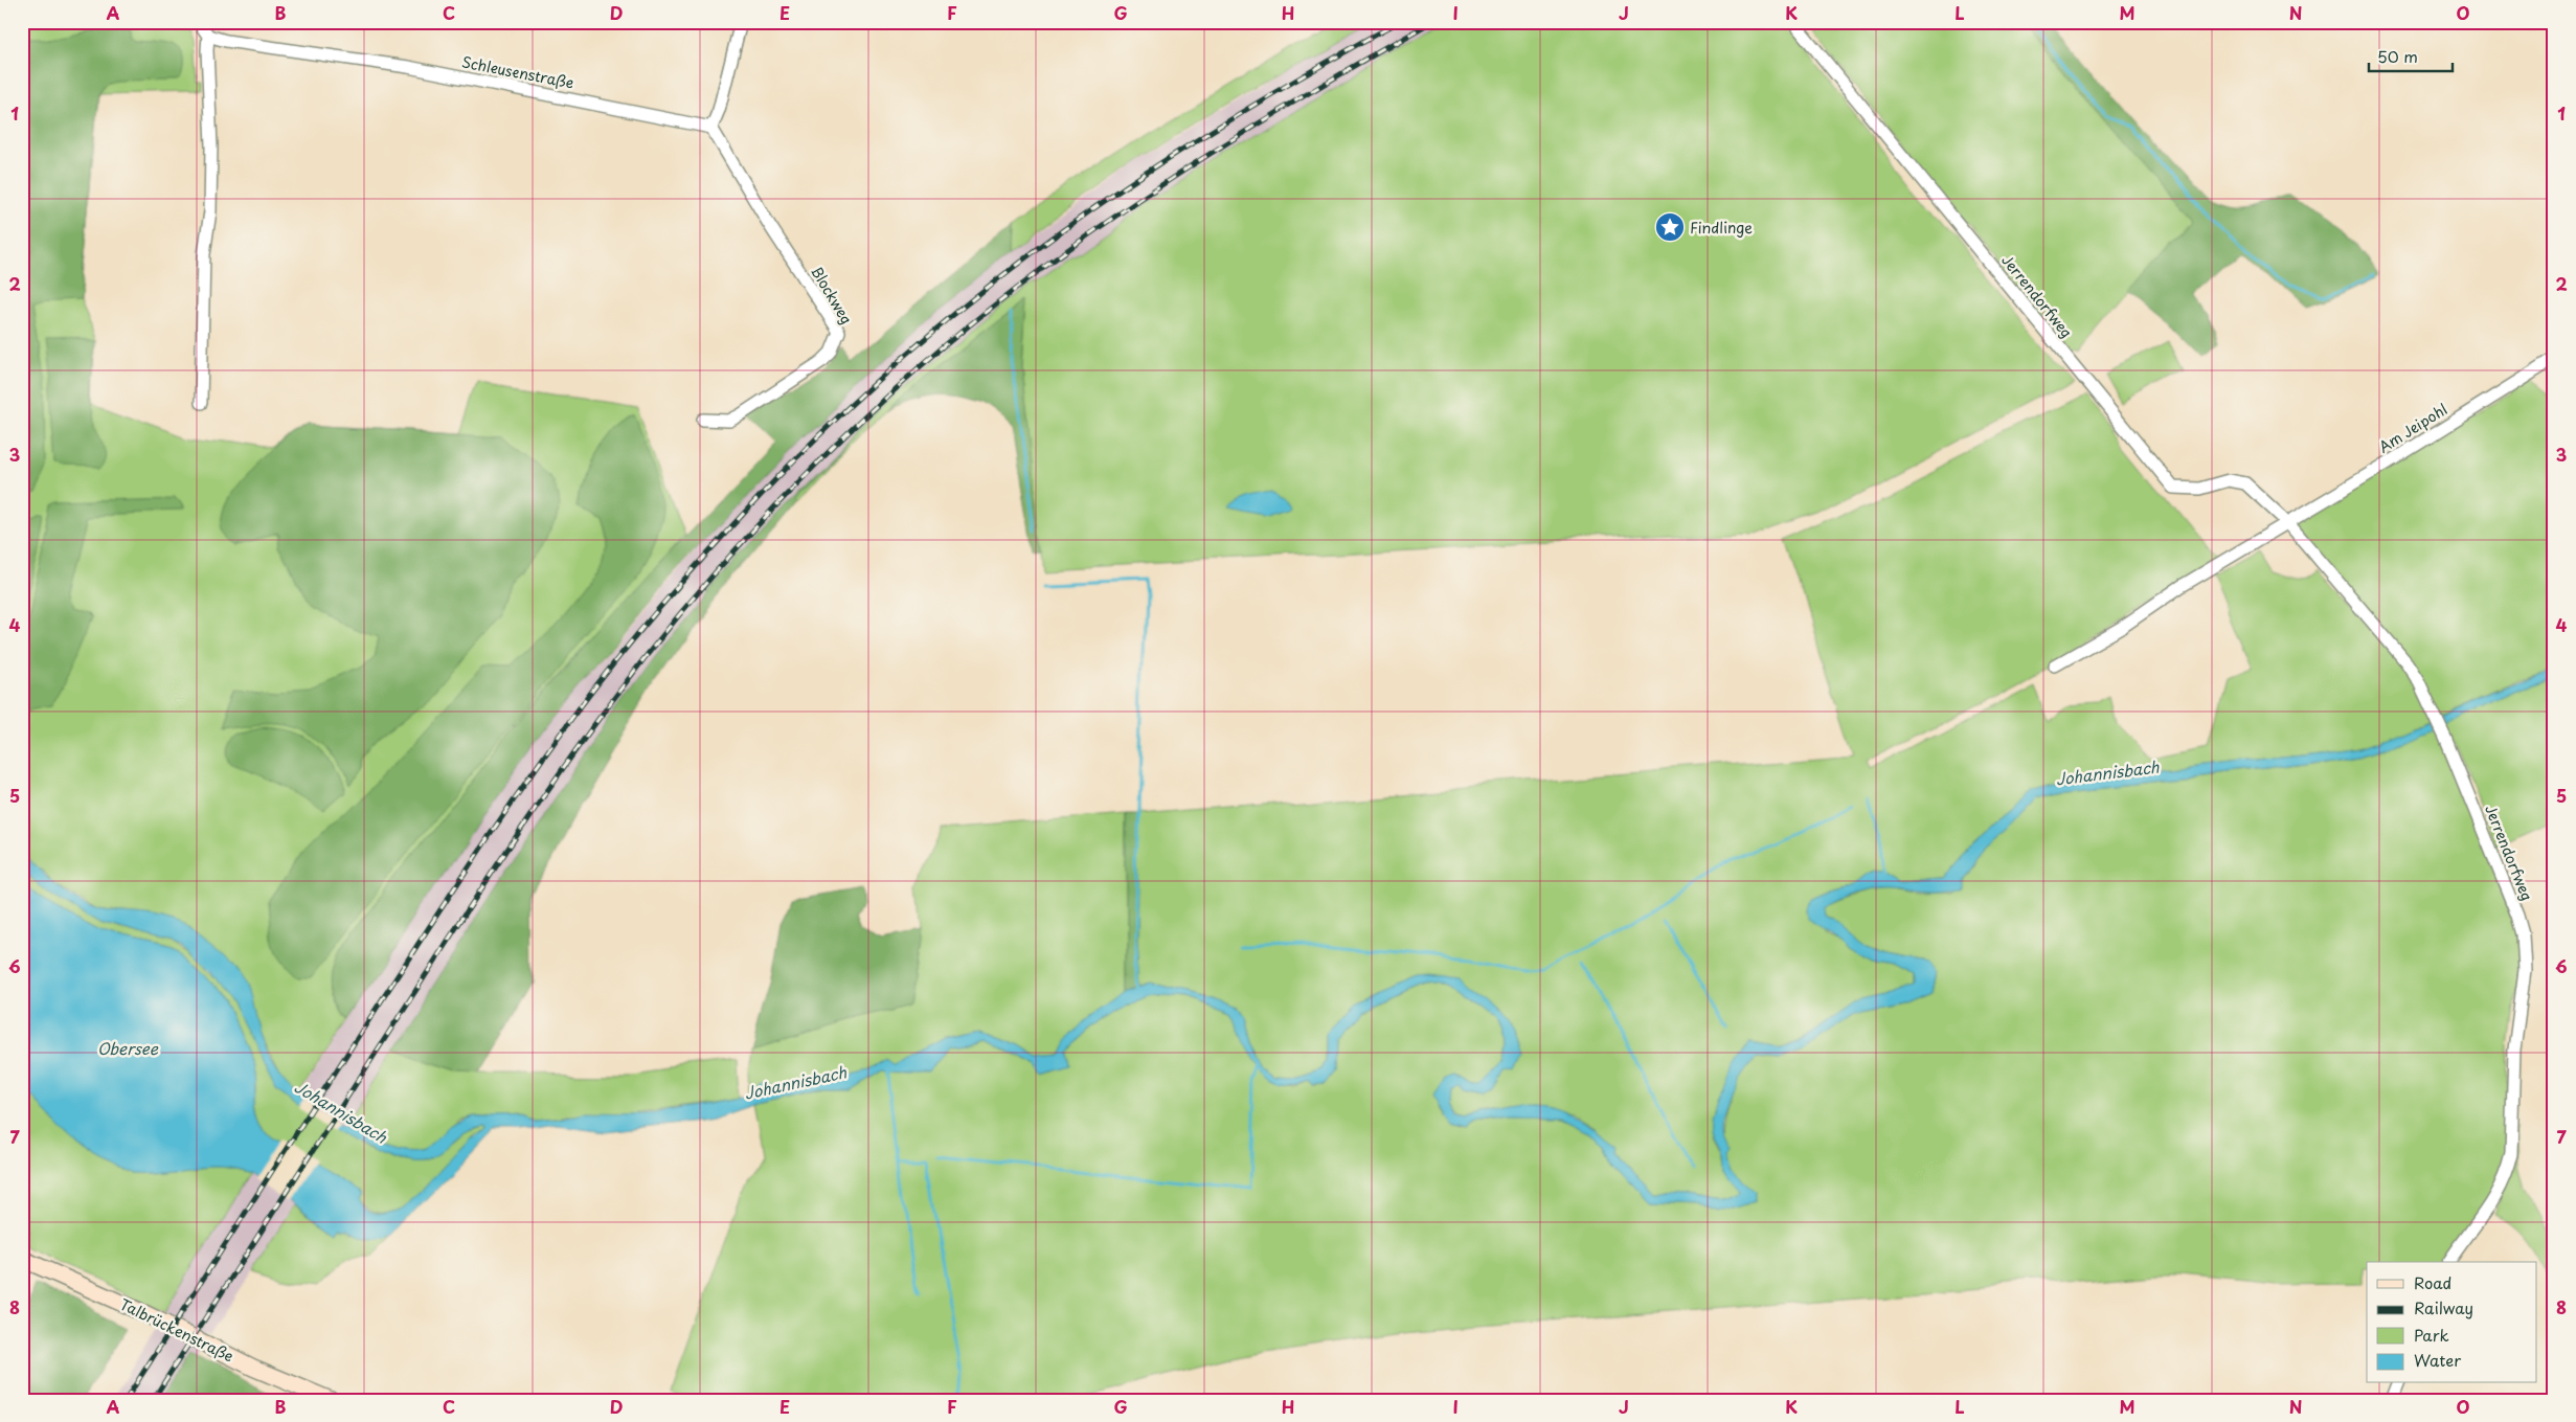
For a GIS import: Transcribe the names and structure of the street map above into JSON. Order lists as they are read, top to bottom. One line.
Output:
{"streets":{"main road":["Talbrückenstraße"],"street":["Schleusenstraße","Blockweg","Jerrendorfweg","Am Jeipohl"]},"crossings":[["Schleusenstraße","Blockweg"],["Jerrendorfweg","Am Jeipohl"]],"water":["Johannisbach","Obersee"],"places":{"place":["Findlinge"]},"legend":["Road","Railway","Park","Water"],"scale_bar":"50 m","grid":{"columns":["A","B","C","D","E","F","G","H","I","J","K","L","M","N","O"],"rows":["1","2","3","4","5","6","7","8"]}}
